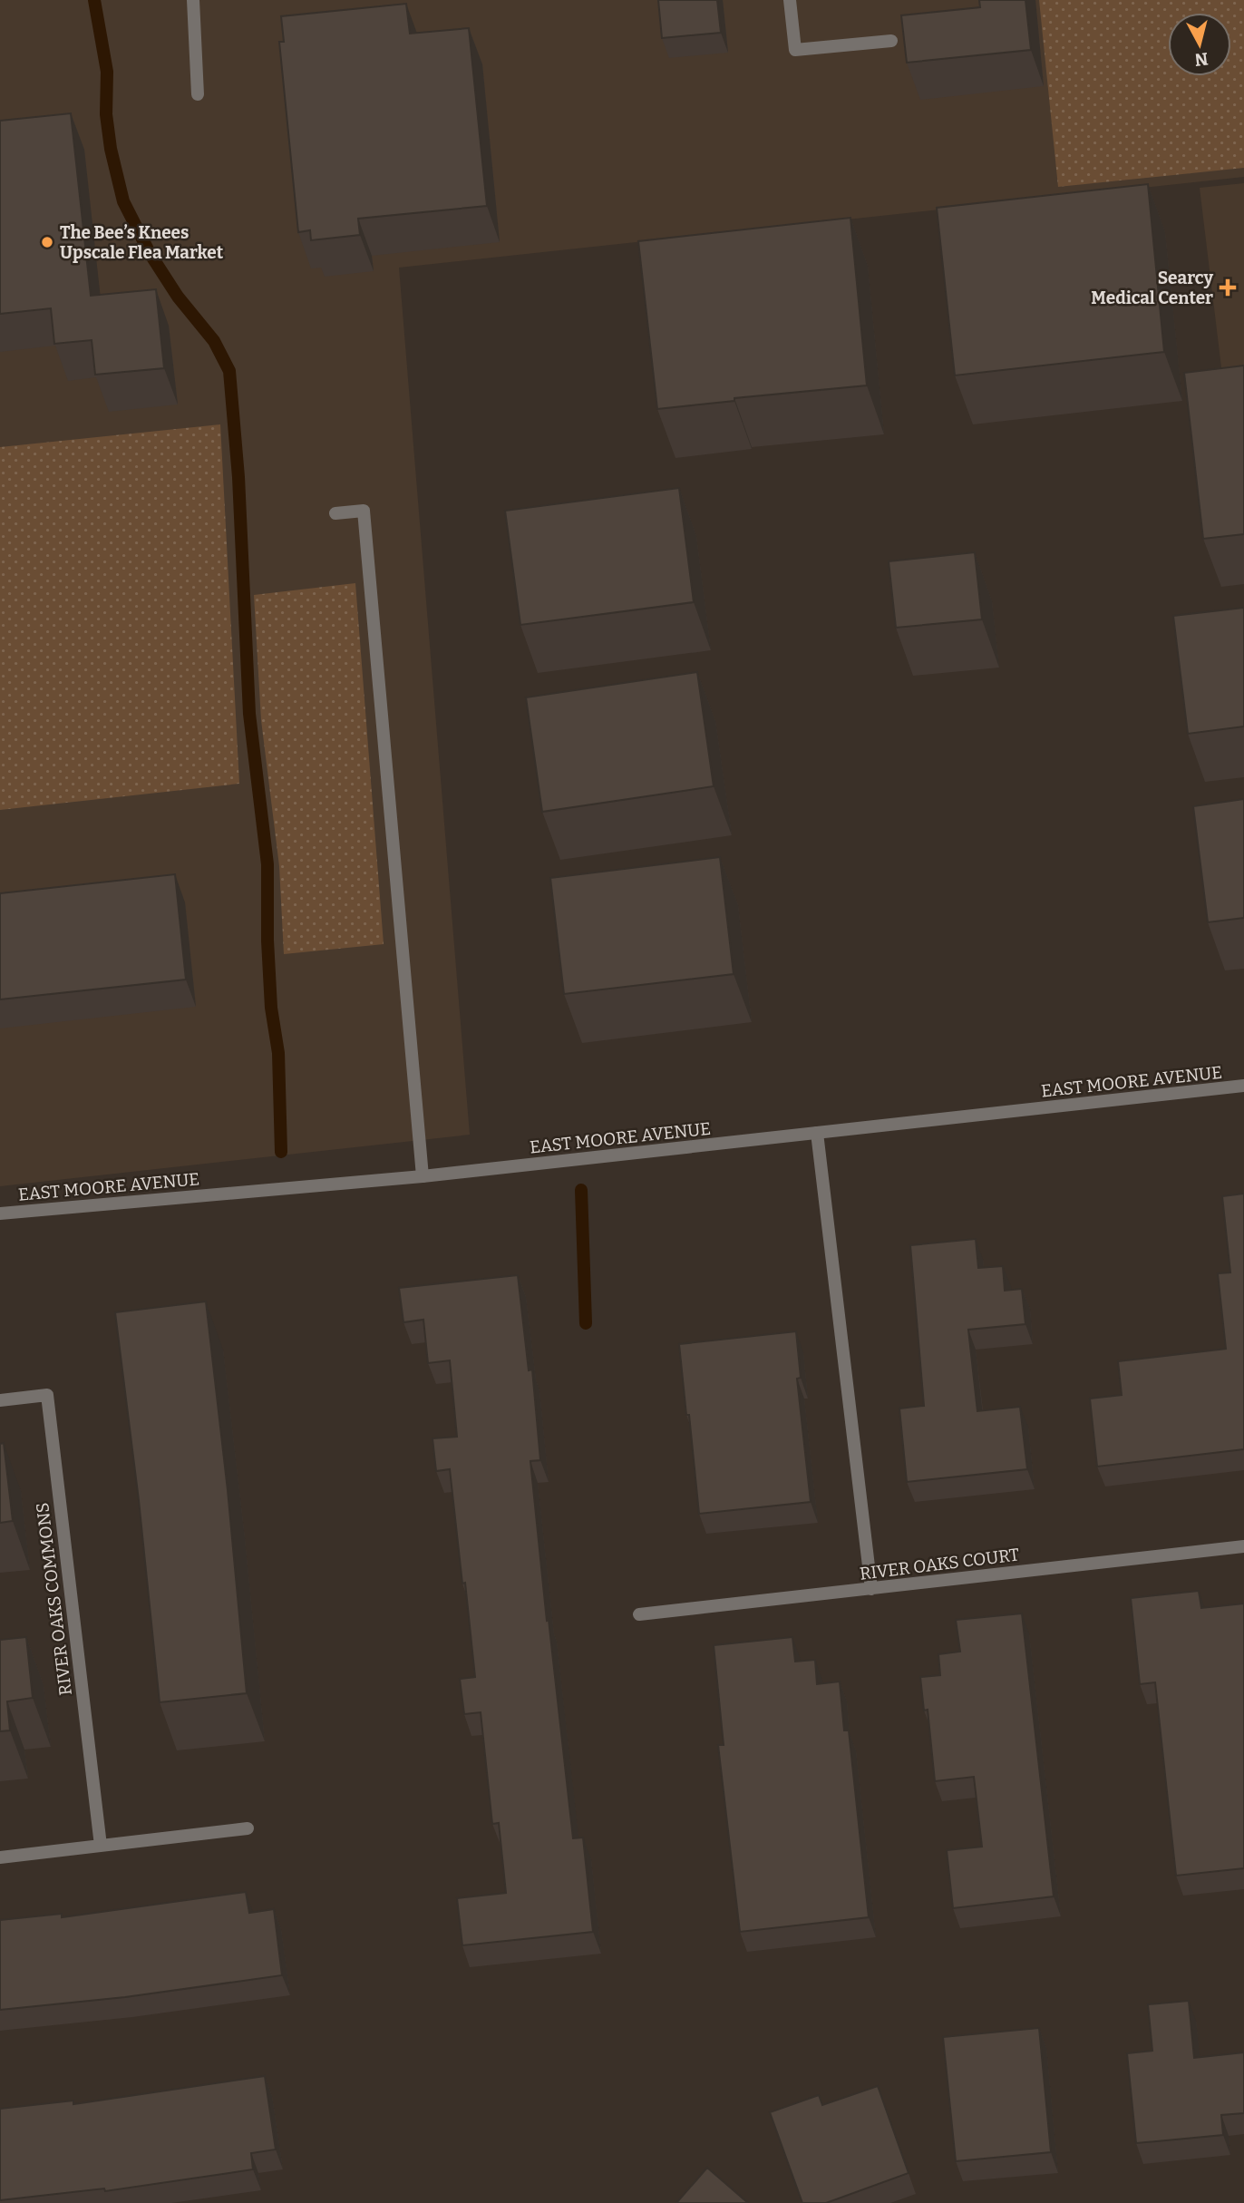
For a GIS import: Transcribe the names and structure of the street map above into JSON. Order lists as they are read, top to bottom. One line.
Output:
{"streets":{"street":["EAST MOORE AVENUE","RIVER OAKS COURT","RIVER OAKS COMMONS"]},"places":{"other":["The Bee’s Knees Upscale Flea Market"],"health":["Searcy Medical Center"]},"north":"bottom"}
